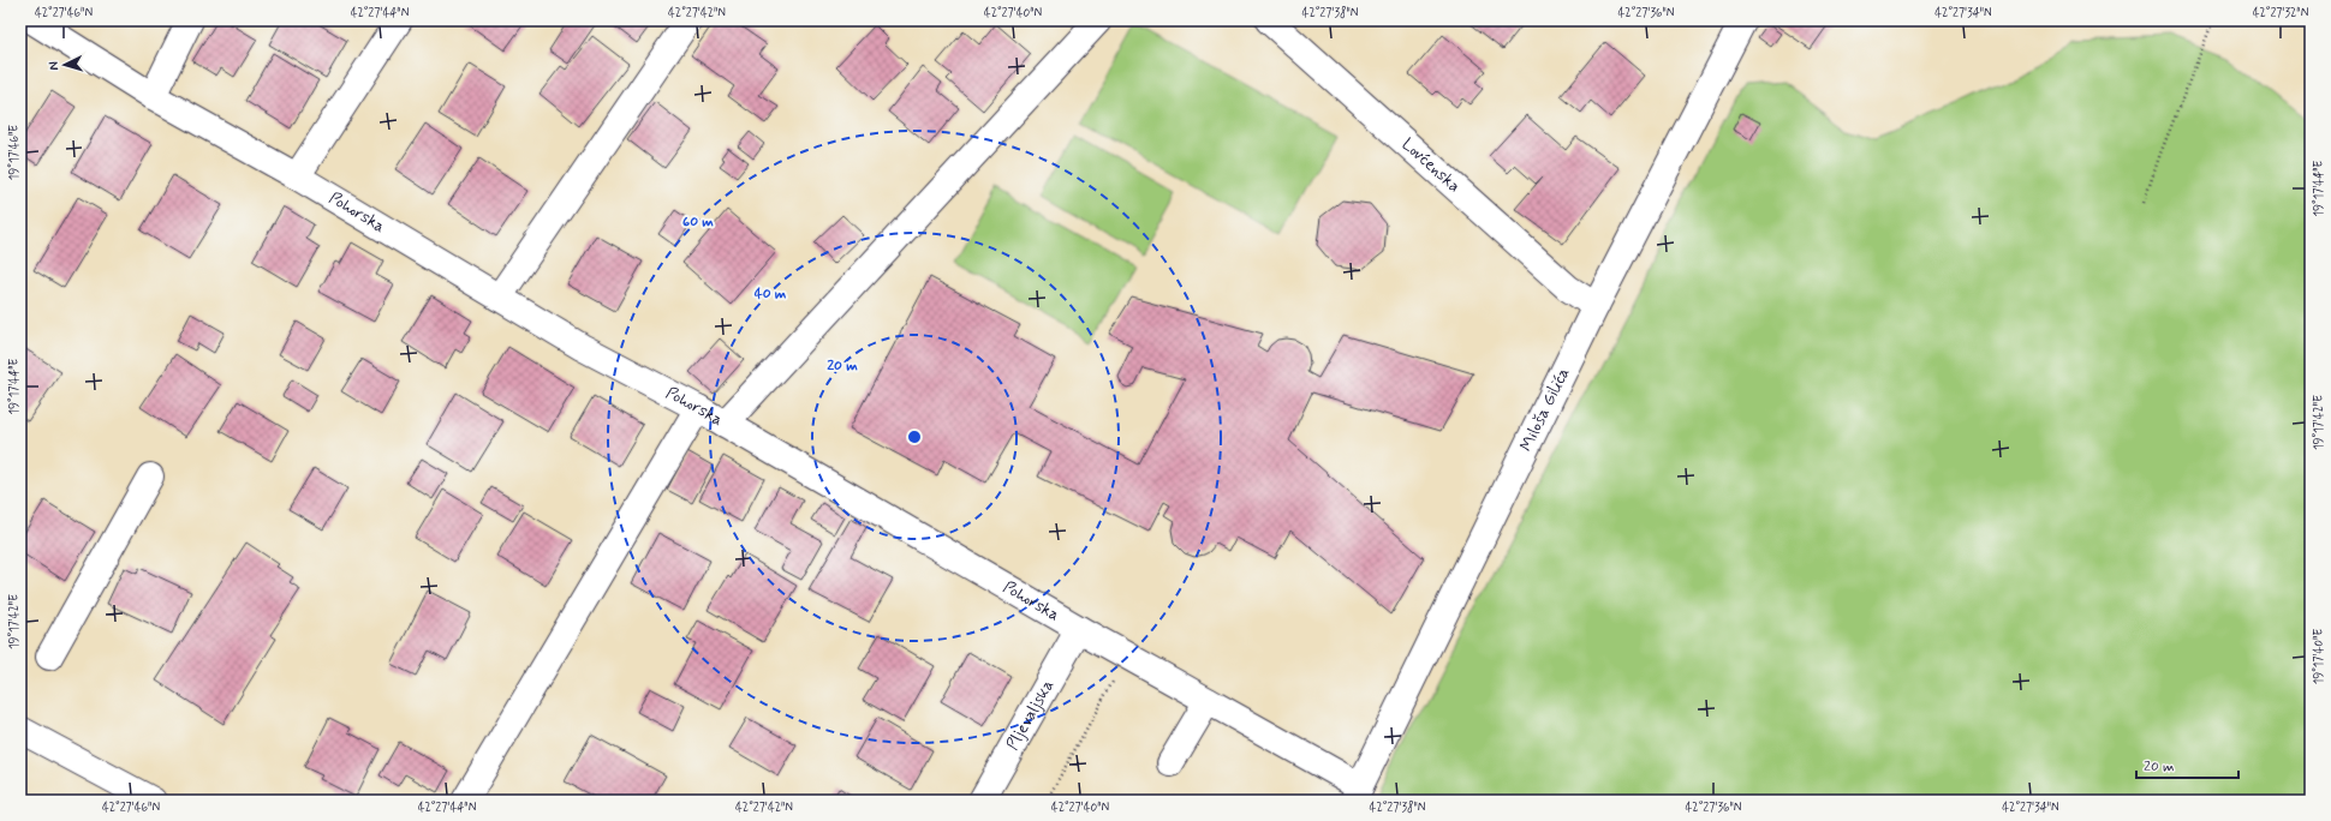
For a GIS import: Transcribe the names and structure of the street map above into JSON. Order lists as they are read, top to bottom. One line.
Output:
{"streets":{"street":["Lovćenska","Pohorska","Miloša Gilića","Pljevaljska"]},"crossings":[["Lovćenska","Miloša Gilića"],["Pohorska","Miloša Gilića"],["Pohorska","Pljevaljska"]],"scale_bar":"20 m","north":"left","coordinates":["42°27'46\"N","42°27'44\"N","42°27'42\"N","42°27'40\"N","42°27'38\"N","42°27'36\"N","42°27'34\"N","42°27'32\"N","19°17'46\"E","19°17'44\"E","19°17'42\"E","19°17'40\"E"],"rings":["60 m","40 m","20 m"]}
